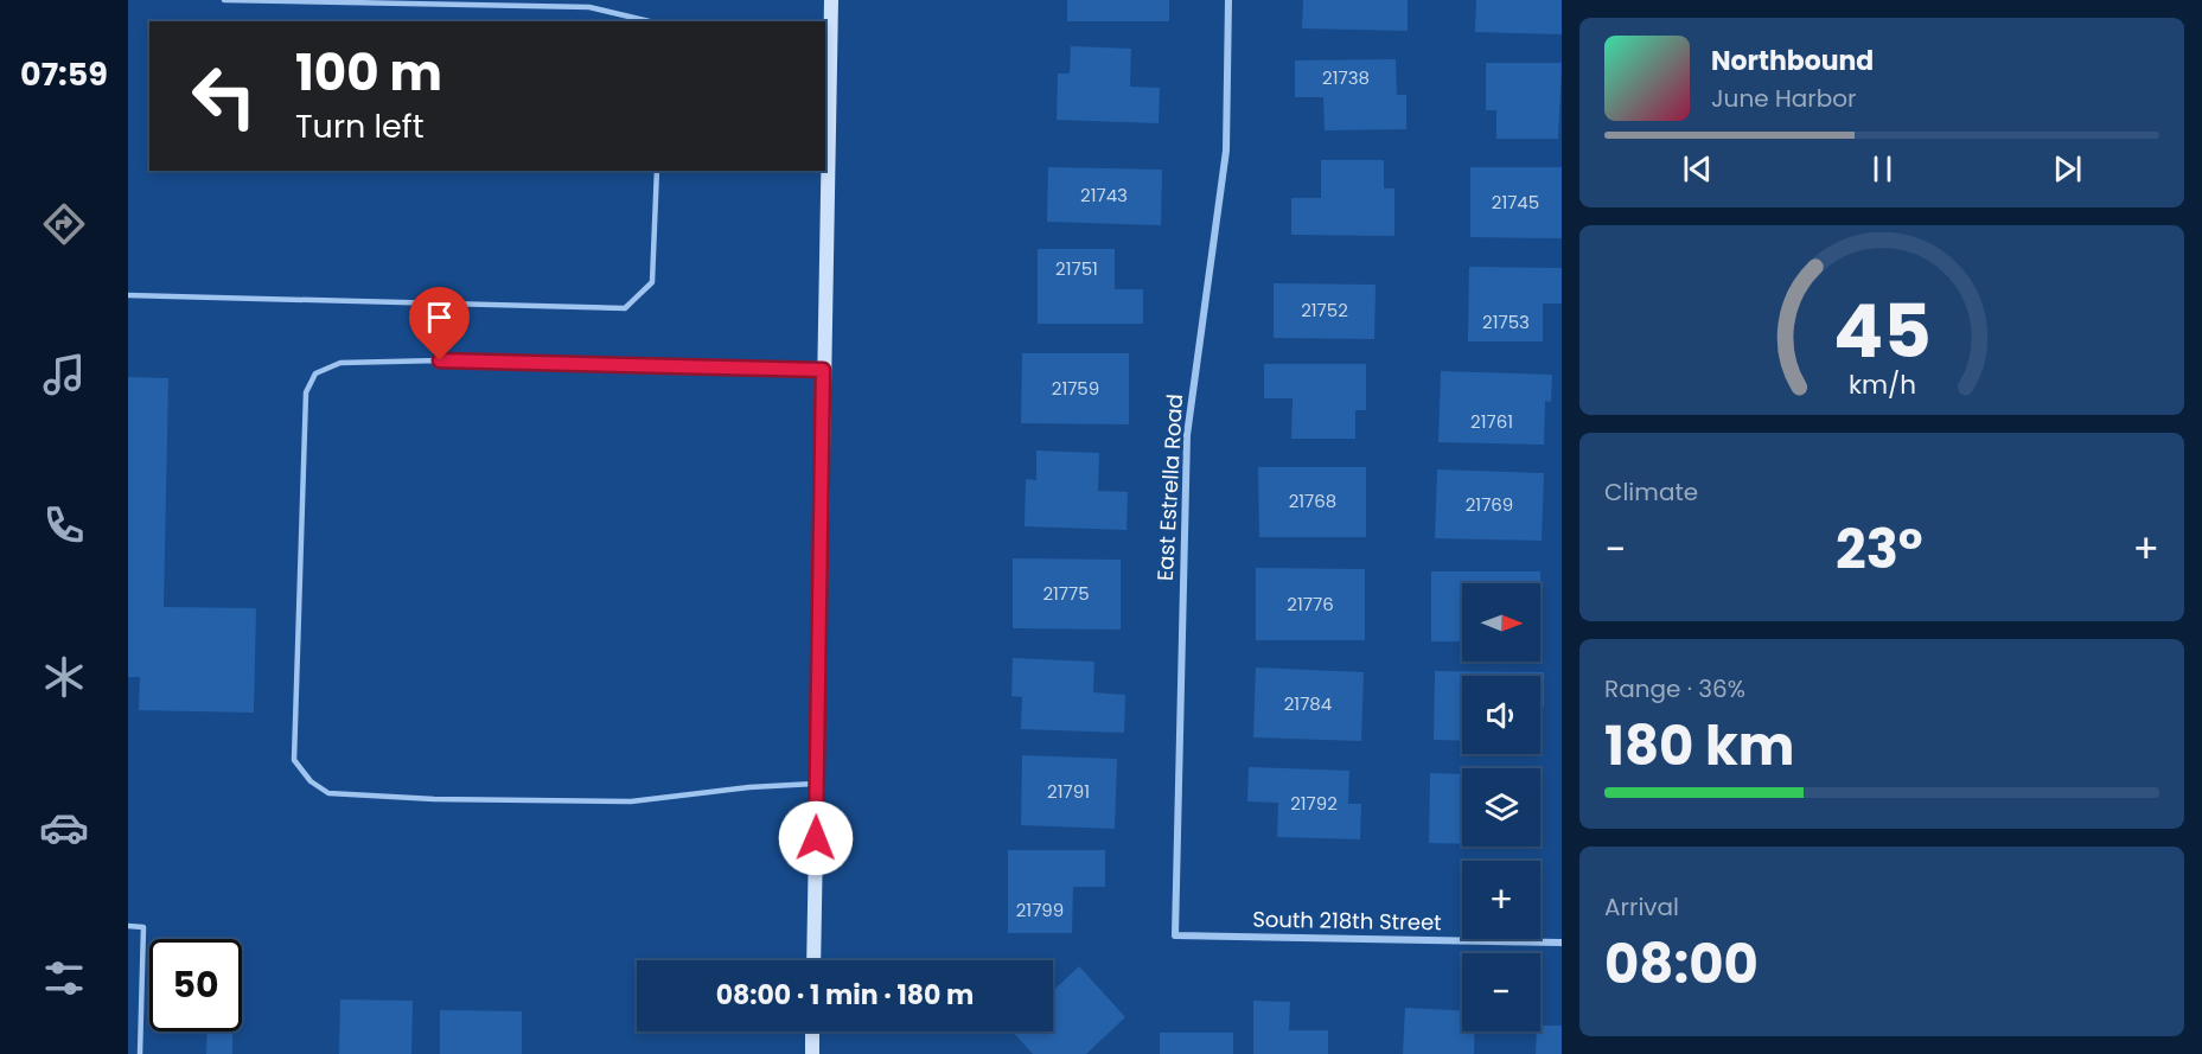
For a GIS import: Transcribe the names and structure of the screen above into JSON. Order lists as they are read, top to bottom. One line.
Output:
{"streets":{"street":["East Estrella Road","South 218th Street"]},"crossings":[["East Estrella Road","South 218th Street"]],"house_numbers":["21738","21743","21745","21751","21752","21753","21759","21761","21768","21769","21775","21776","21784","21791","21792","21799"],"north":"right","page":{"tabs":"07:59","turn":["100 m","Turn left"],"song":["Northbound","June Harbor"],"tile":["Climate",["Range · 36%","180 km"],["Arrival","08:00"]],"heat":["−","23°","+"],"map_buttons":["+","−"],"limit":"50","trip":"08:00 · 1 min · 180 m","gauge":["45","km/h"]}}
